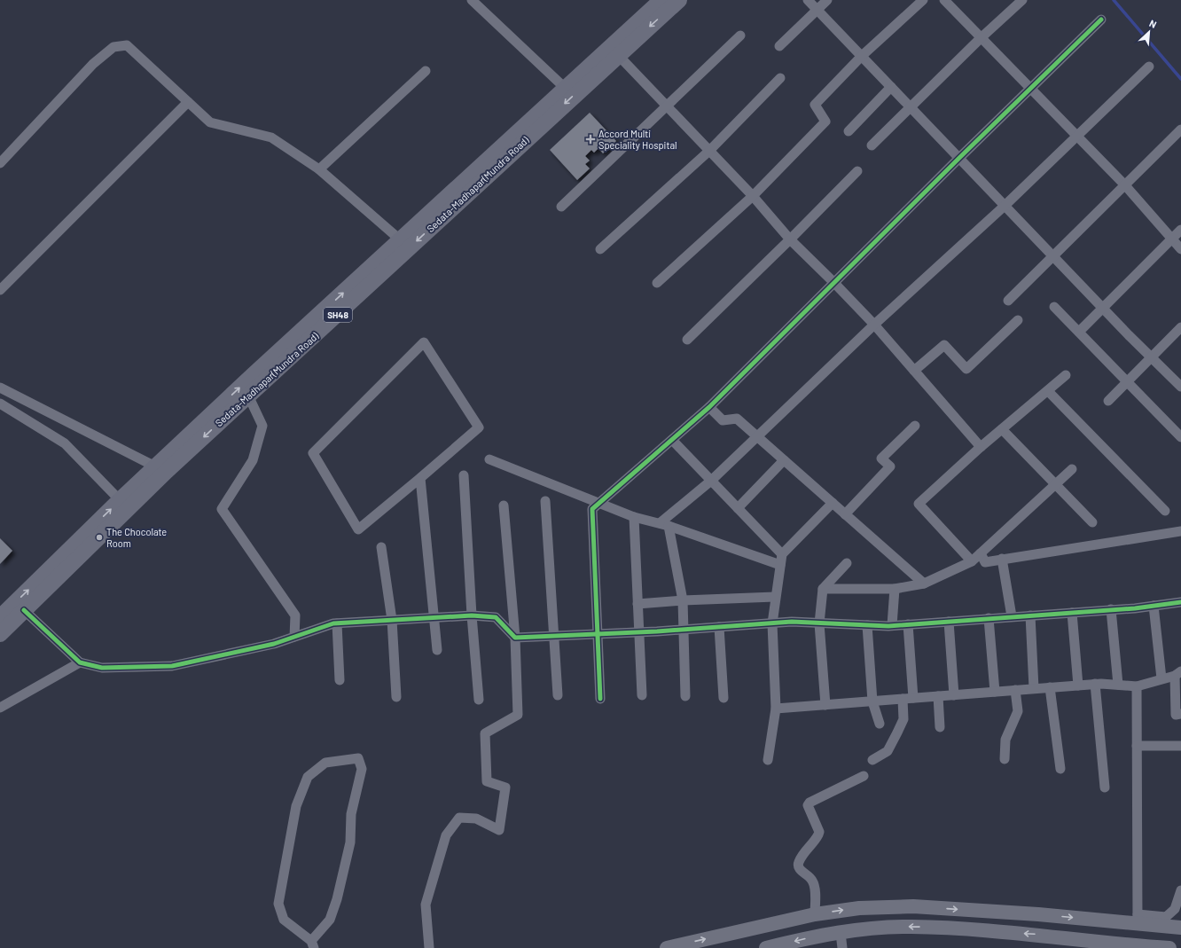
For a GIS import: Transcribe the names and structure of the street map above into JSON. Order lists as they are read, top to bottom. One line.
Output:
{"streets":{"main road":["Sedata-Madhapar(Mundra Road)","SH48"]},"places":{"health":["Accord Multi Speciality Hospital"],"other":["The Chocolate Room"]},"north":"top right"}
